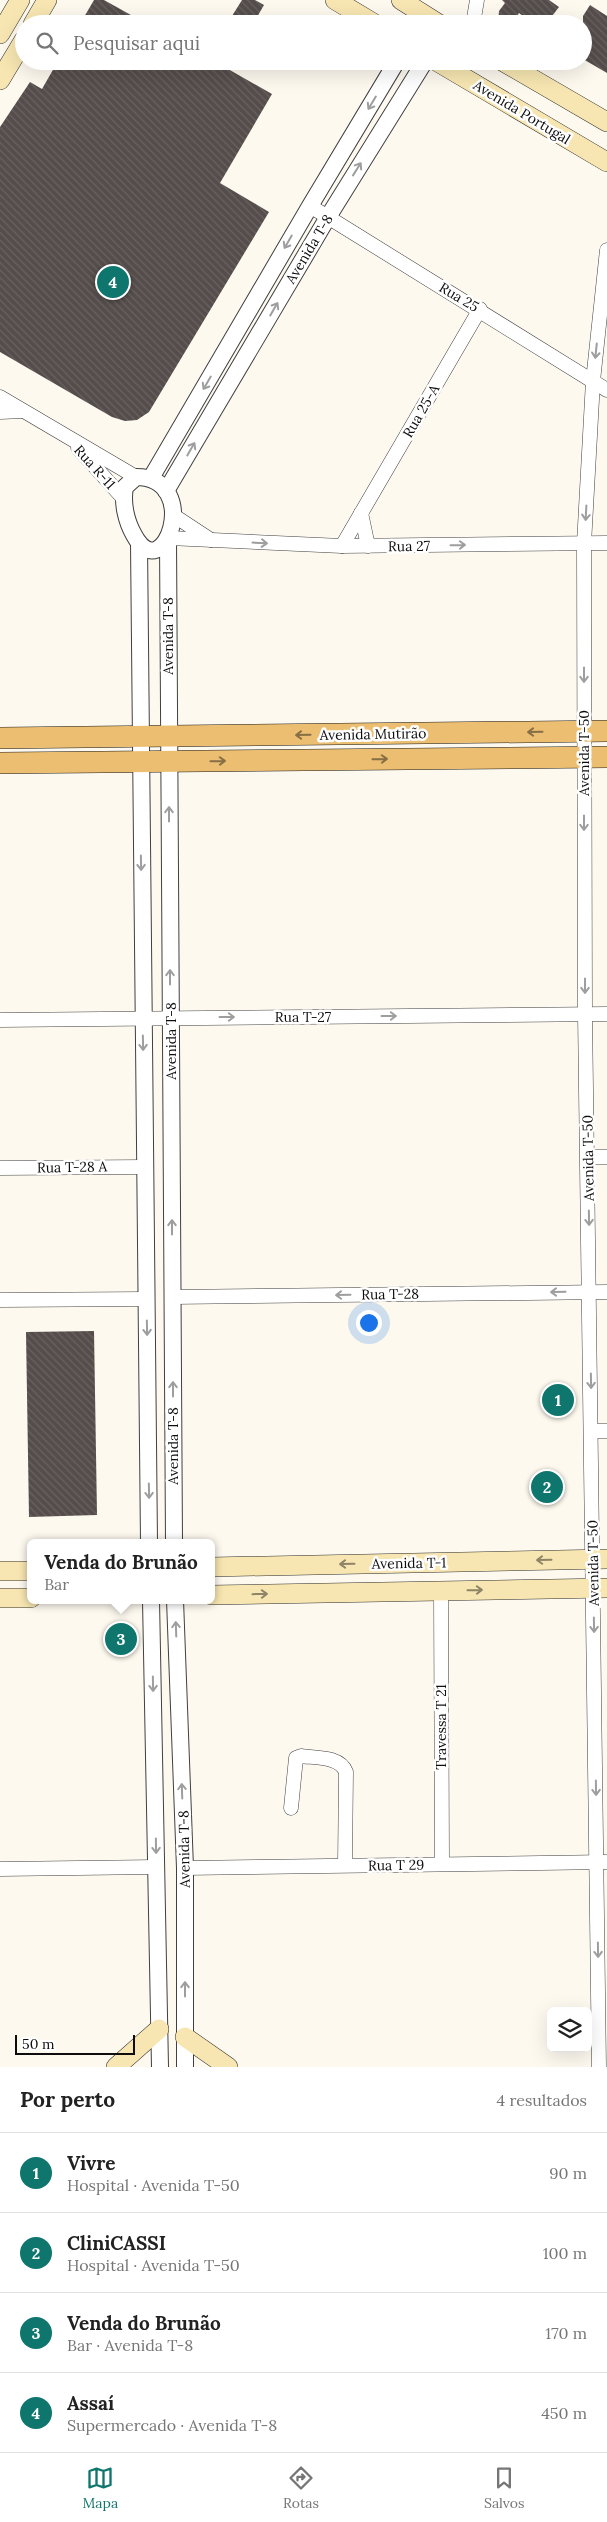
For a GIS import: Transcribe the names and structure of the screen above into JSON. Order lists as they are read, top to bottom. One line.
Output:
{"streets":{"main road":["Avenida Portugal","Avenida Mutirão","Avenida T-1"],"street":["Avenida T-8","Rua 25","Rua 25-A","Rua R-11","Rua 27","Avenida T-50","Rua T-27","Rua T-28 A","Rua T-28","Travessa T 21","Rua T 29"]},"crossings":[["Avenida T-8","Rua 25"],["Avenida T-8","Rua R-11"],["Avenida T-8","Rua 27"],["Avenida T-8","Avenida Mutirão"],["Avenida T-8","Rua T-27"],["Avenida T-8","Rua T-28 A"],["Avenida T-8","Rua T-28"],["Avenida T-8","Rua T 29"],["Rua 25","Rua 25-A"],["Rua 25","Avenida T-50"],["Rua 25-A","Rua 27"],["Rua R-11","Rua 27"],["Rua 27","Avenida T-50"],["Avenida Mutirão","Avenida T-50"],["Avenida T-50","Rua T-27"],["Avenida T-50","Rua T-28"],["Avenida T-50","Avenida T-1"],["Avenida T-50","Rua T 29"],["Avenida T-1","Travessa T 21"],["Travessa T 21","Rua T 29"]],"one_way":["Rua 27","Avenida T-50","Rua T-27","Rua T-28"],"scale_bar":"50 m","page":{"search":"Pesquisar aqui","pins":["4","1","2","3"],"popup":["Venda do Brunão","Bar"],"scale":"50 m","heading":["Por perto","4 resultados"],"list":[{"mark":"1","name":"Vivre","note":"Hospital · Avenida T-50","value":"90 m"},{"mark":"2","name":"CliniCASSI","note":"Hospital · Avenida T-50","value":"100 m"},{"mark":"3","name":"Venda do Brunão","note":"Bar · Avenida T-8","value":"170 m"},{"mark":"4","name":"Assaí","note":"Supermercado · Avenida T-8","value":"450 m"}],"nav":["Mapa","Rotas","Salvos"]}}
